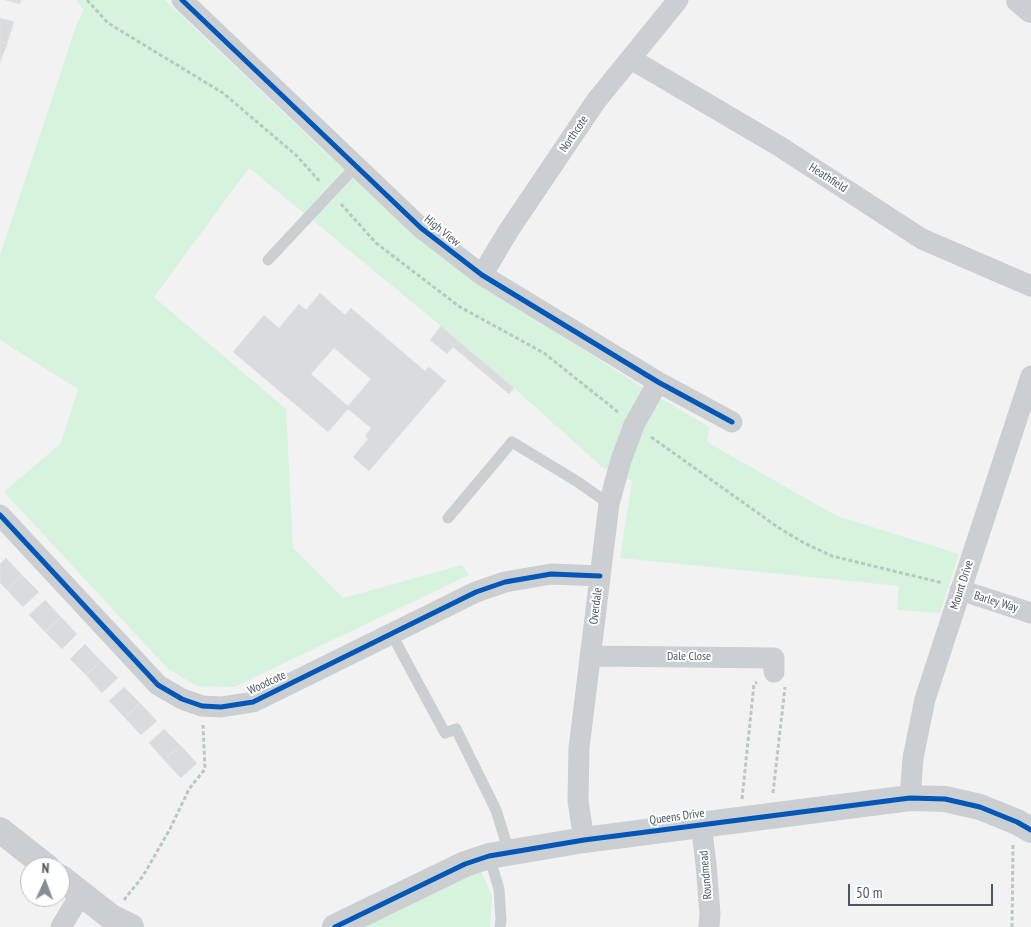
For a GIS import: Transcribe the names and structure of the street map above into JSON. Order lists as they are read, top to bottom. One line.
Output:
{"streets":{"street":["Northcote","Heathfield","High View","Mount Drive","Barley Way","Overdale","Dale Close","Woodcote","Queens Drive","Roundmead"]},"crossings":[["Northcote","Heathfield"],["Northcote","High View"],["High View","Overdale"],["Mount Drive","Barley Way"],["Mount Drive","Queens Drive"],["Overdale","Dale Close"],["Overdale","Woodcote"],["Overdale","Queens Drive"],["Queens Drive","Roundmead"]],"scale_bar":"50 m","north":"top"}
